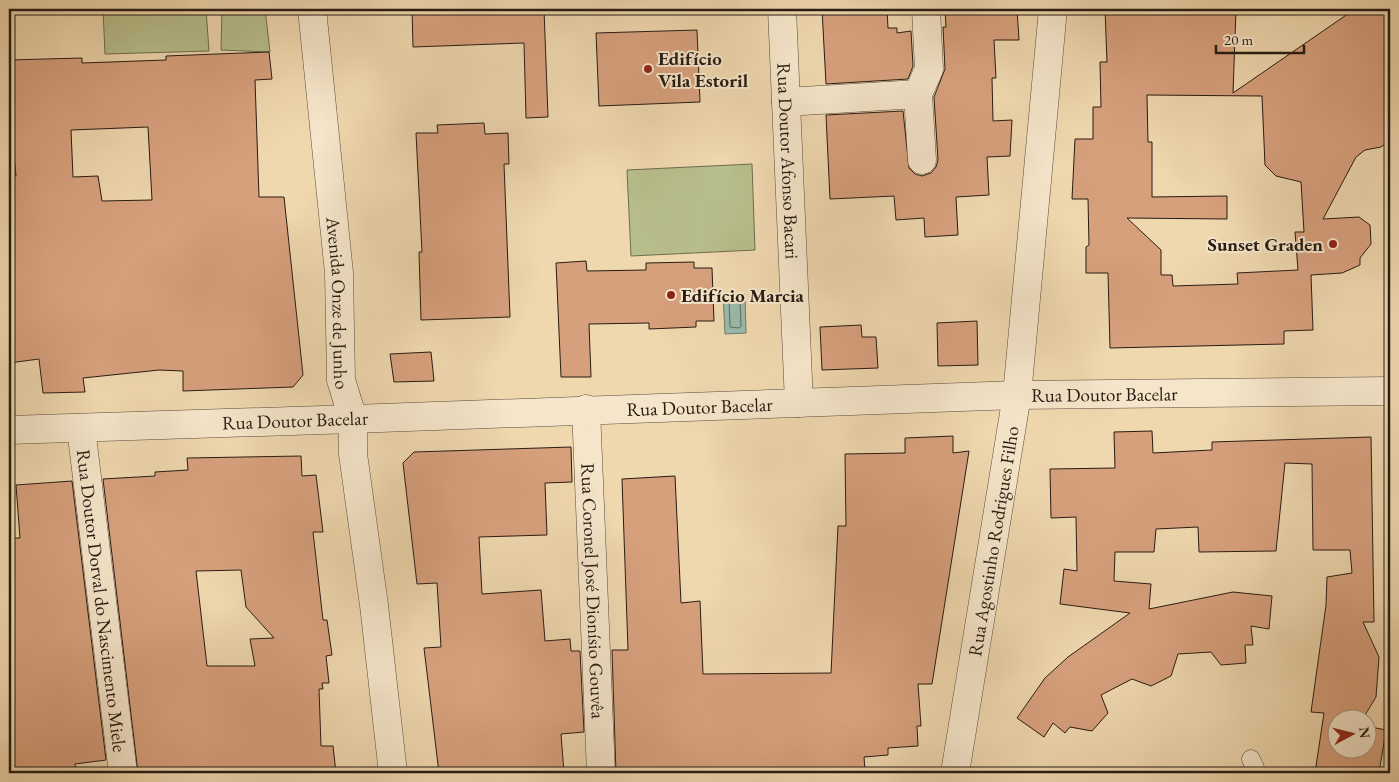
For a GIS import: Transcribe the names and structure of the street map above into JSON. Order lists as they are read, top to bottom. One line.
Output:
{"streets":{"street":["Rua Doutor Afonso Bacari","Avenida Onze de Junho","Rua Doutor Bacelar","Rua Agostinho Rodrigues Filho","Rua Coronel José Dionísio Gouvêa","Rua Doutor Dorval do Nascimento Miele"]},"crossings":[["Rua Doutor Afonso Bacari","Rua Doutor Bacelar"],["Avenida Onze de Junho","Rua Doutor Bacelar"],["Rua Doutor Bacelar","Rua Agostinho Rodrigues Filho"],["Rua Doutor Bacelar","Rua Coronel José Dionísio Gouvêa"],["Rua Doutor Bacelar","Rua Doutor Dorval do Nascimento Miele"]],"places":["Edifício Vila Estoril","Sunset Graden","Edifício Marcia"],"scale_bar":"20 m","north":"right"}
